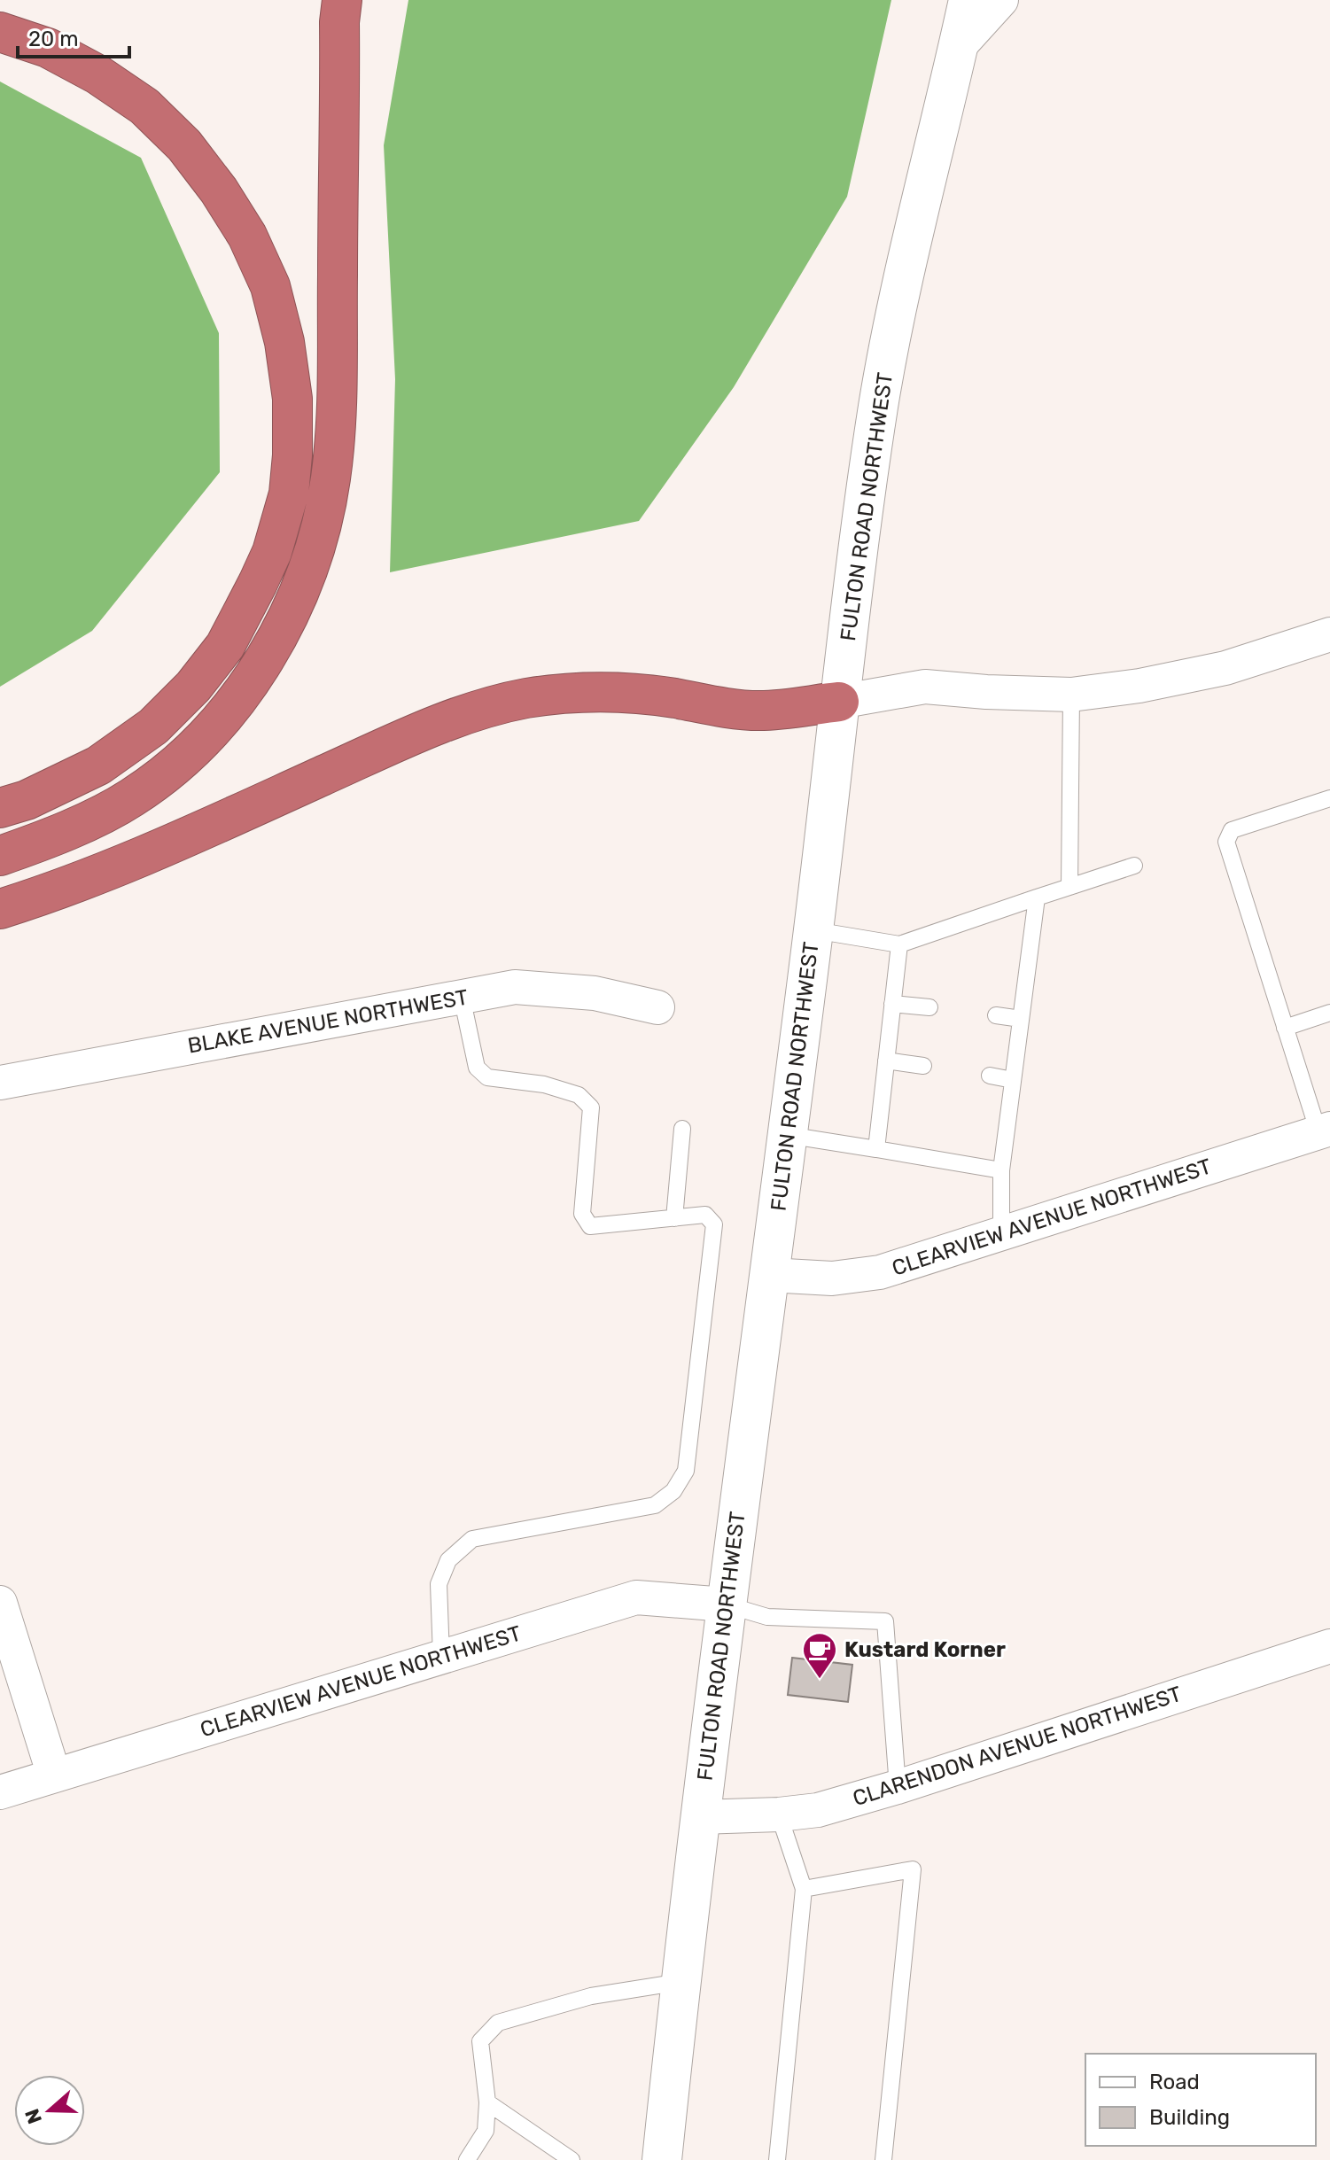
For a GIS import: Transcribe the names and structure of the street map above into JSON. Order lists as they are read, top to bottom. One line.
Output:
{"streets":{"main road":["FULTON ROAD NORTHWEST"],"street":["BLAKE AVENUE NORTHWEST","CLEARVIEW AVENUE NORTHWEST","CLARENDON AVENUE NORTHWEST"]},"crossings":[["FULTON ROAD NORTHWEST","CLEARVIEW AVENUE NORTHWEST"],["FULTON ROAD NORTHWEST","CLARENDON AVENUE NORTHWEST"]],"places":{"cafe":["Kustard Korner"]},"legend":["Road","Building"],"scale_bar":"20 m","north":"left"}
